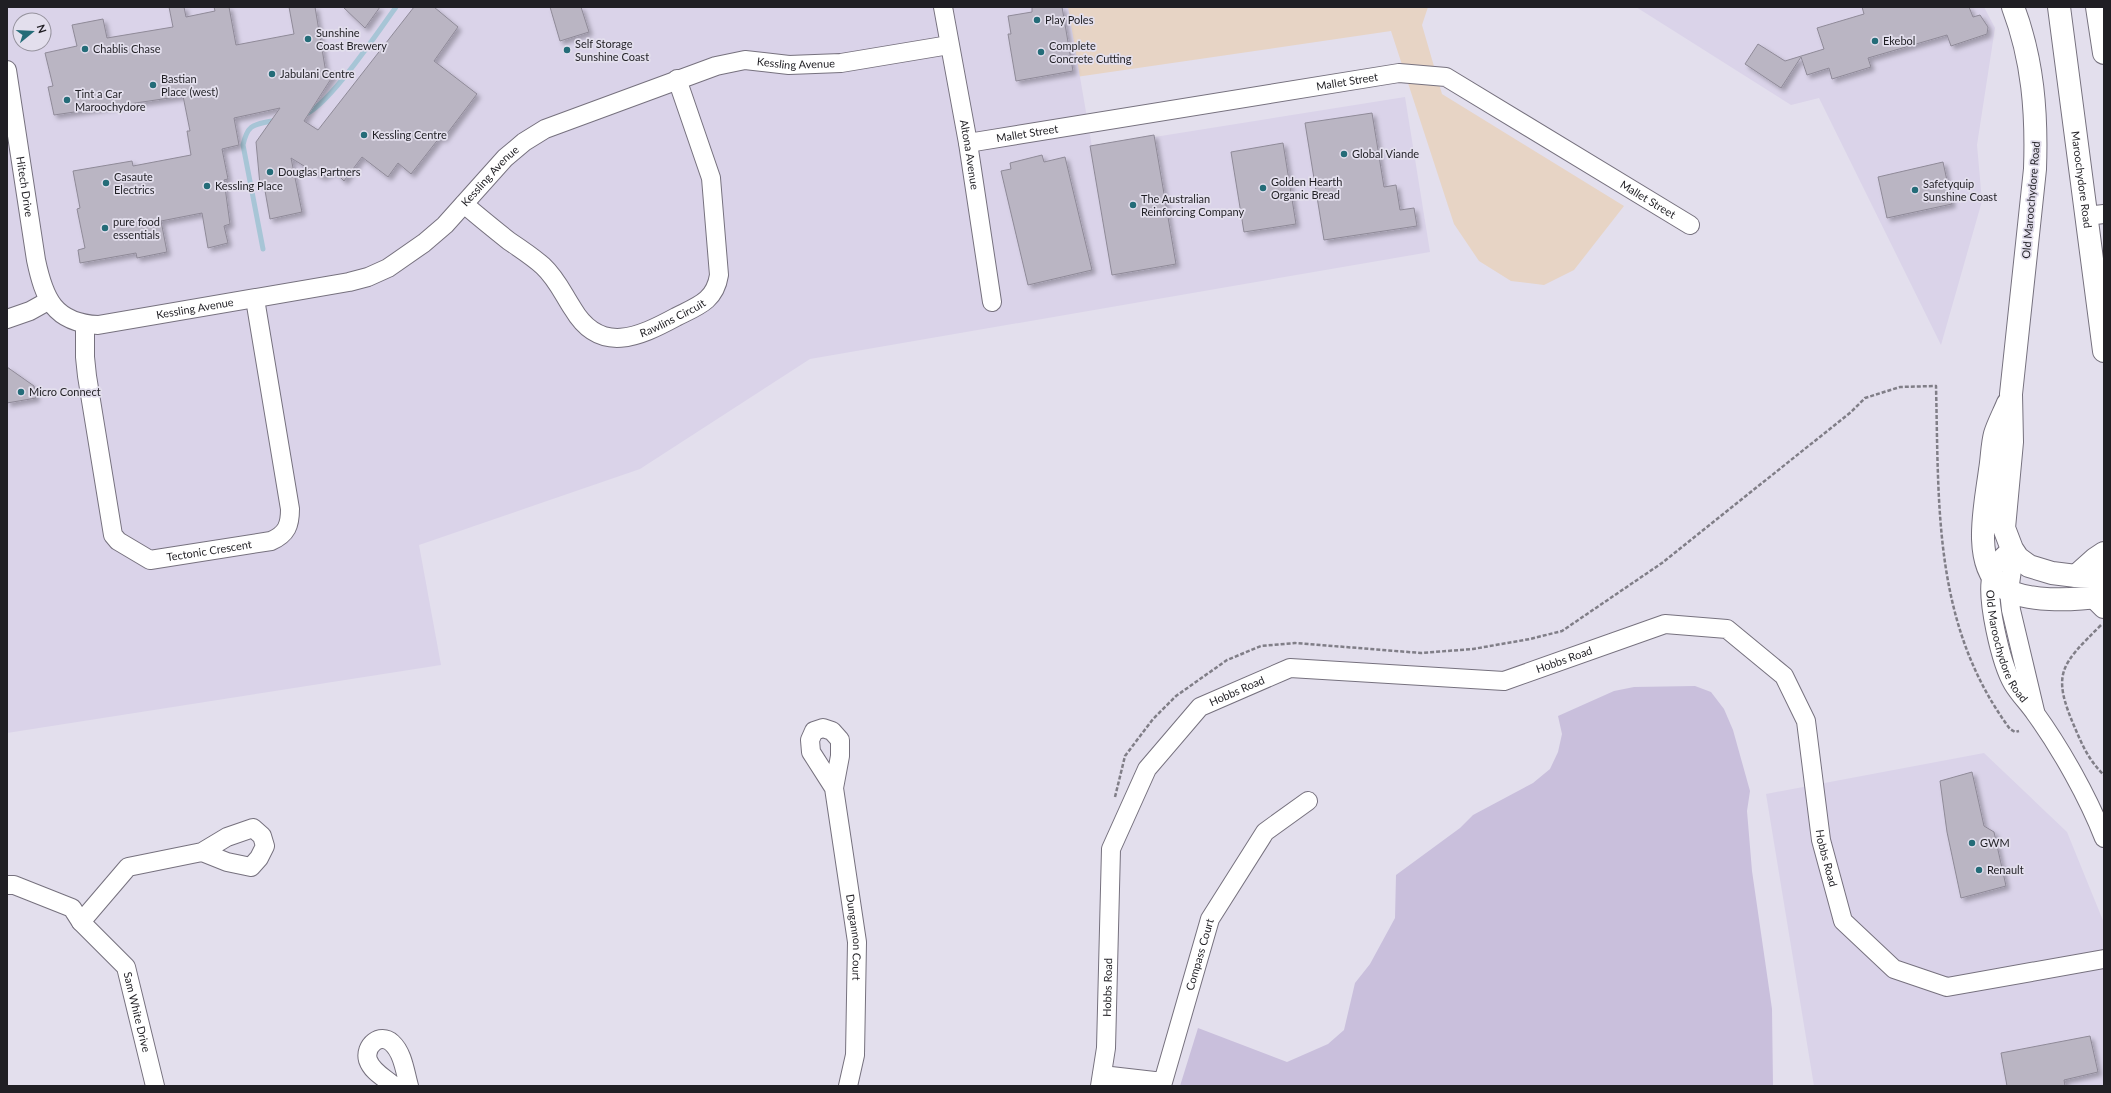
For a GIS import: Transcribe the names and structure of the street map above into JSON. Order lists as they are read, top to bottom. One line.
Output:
{"streets":{"main road":["Maroochydore Road","Old Maroochydore Road"],"street":["Kessling Avenue","Mallet Street","Altona Avenue","Hitech Drive","Rawlins Circuit","Tectonic Crescent","Hobbs Road","Dungannon Court","Compass Court","Sam White Drive"]},"crossings":[["Kessling Avenue","Altona Avenue"],["Kessling Avenue","Hitech Drive"],["Kessling Avenue","Rawlins Circuit"],["Kessling Avenue","Tectonic Crescent"],["Mallet Street","Altona Avenue"],["Hobbs Road","Compass Court"]],"places":["Play Poles","Sunshine Coast Brewery","Ekebol","Chablis Chase","Self Storage Sunshine Coast","Complete Concrete Cutting","Jabulani Centre","Bastian Place (west)","Tint a Car Maroochydore","Kessling Centre","Global Viande","Douglas Partners","Casaute Electrics","Kessling Place","Golden Hearth Organic Bread","Safetyquip Sunshine Coast","The Australian Reinforcing Company","pure food essentials","Micro Connect","GWM","Renault"],"north":"right"}
